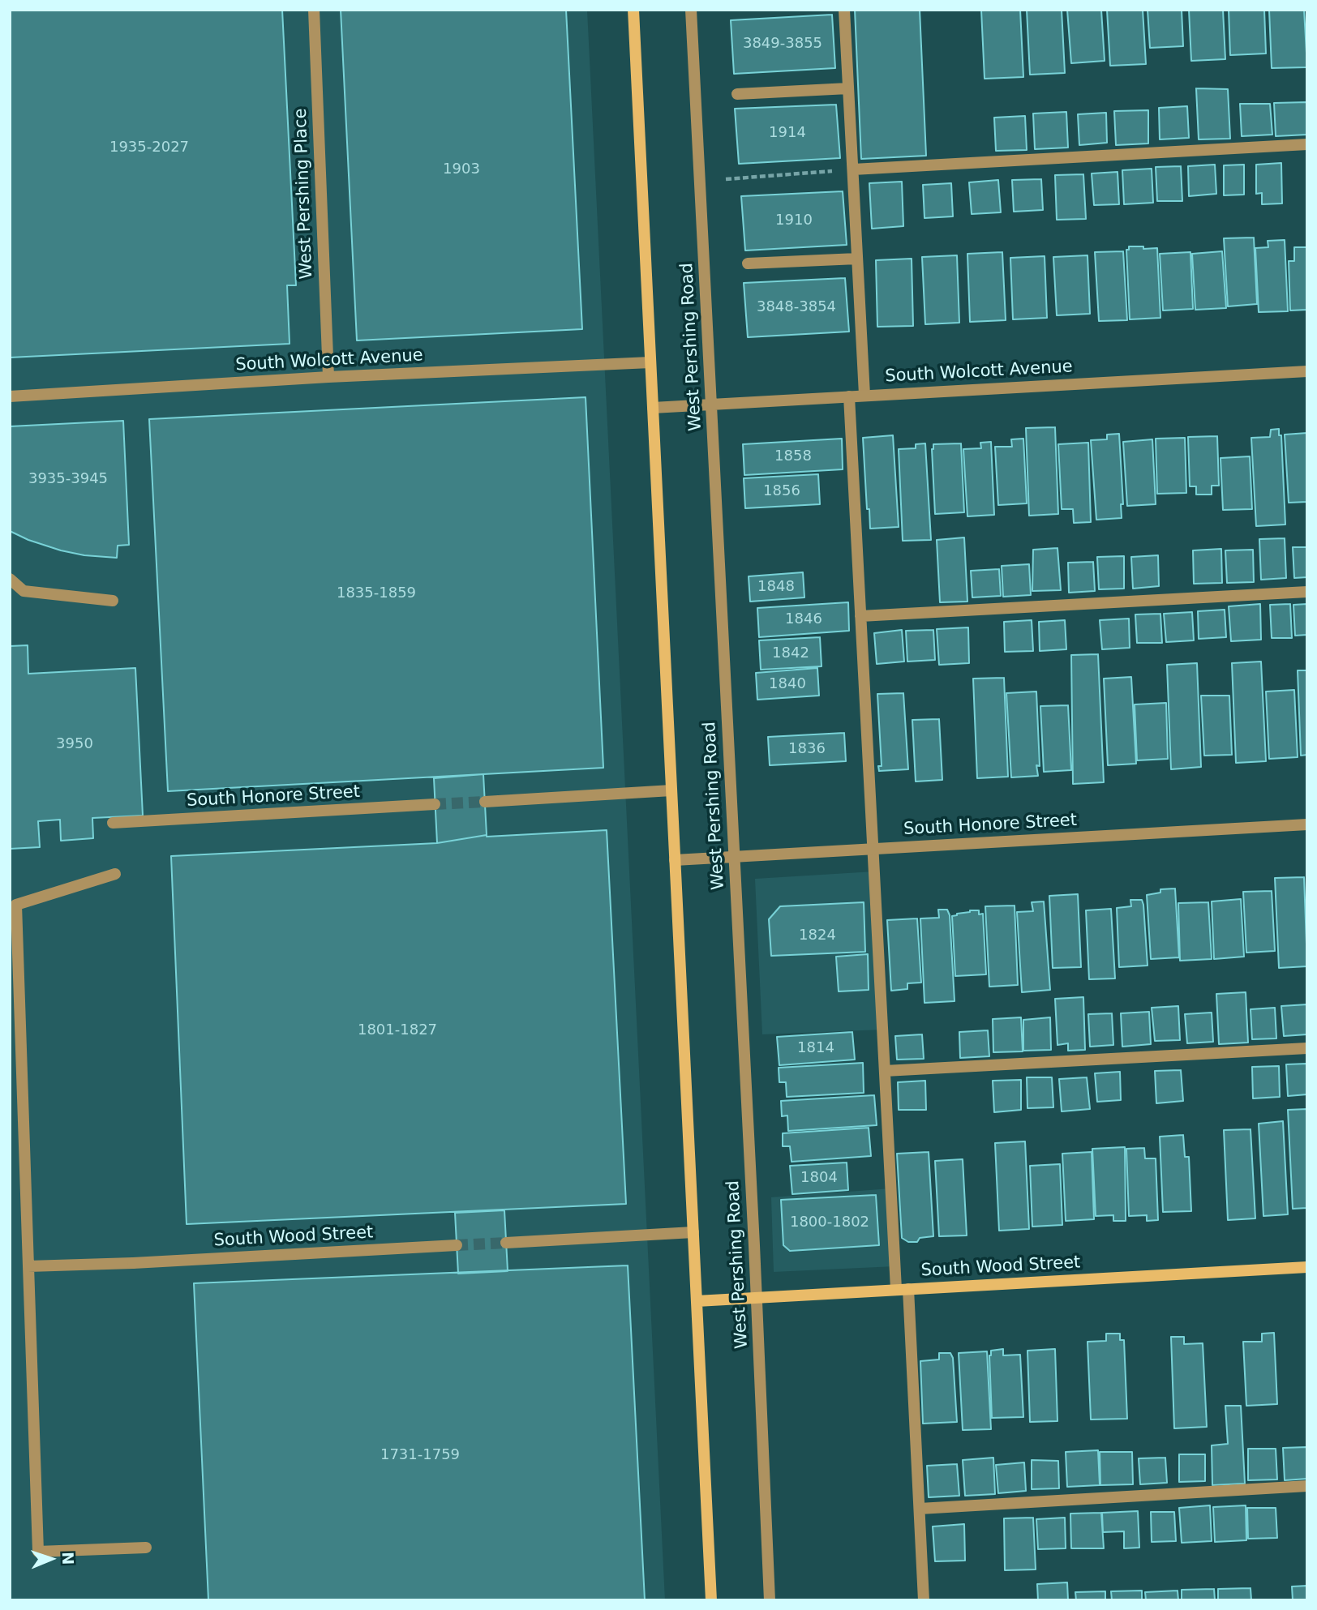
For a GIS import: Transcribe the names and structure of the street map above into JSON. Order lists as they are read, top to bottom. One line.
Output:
{"streets":{"main road":["South Wood Street"],"street":["West Pershing Place","West Pershing Road","South Wolcott Avenue","South Honore Street"]},"crossings":[["West Pershing Place","South Wolcott Avenue"],["West Pershing Road","South Wolcott Avenue"],["West Pershing Road","South Honore Street"],["West Pershing Road","South Wood Street"]],"house_numbers":["3849-3855","1914","1935-2027","1903","1910","3848-3854","1858","3935-3945","1856","1848","1835-1859","1846","1842","1840","3950","1836","1824","1801-1827","1814","1804","1800-1802","1731-1759"],"north":"right"}
